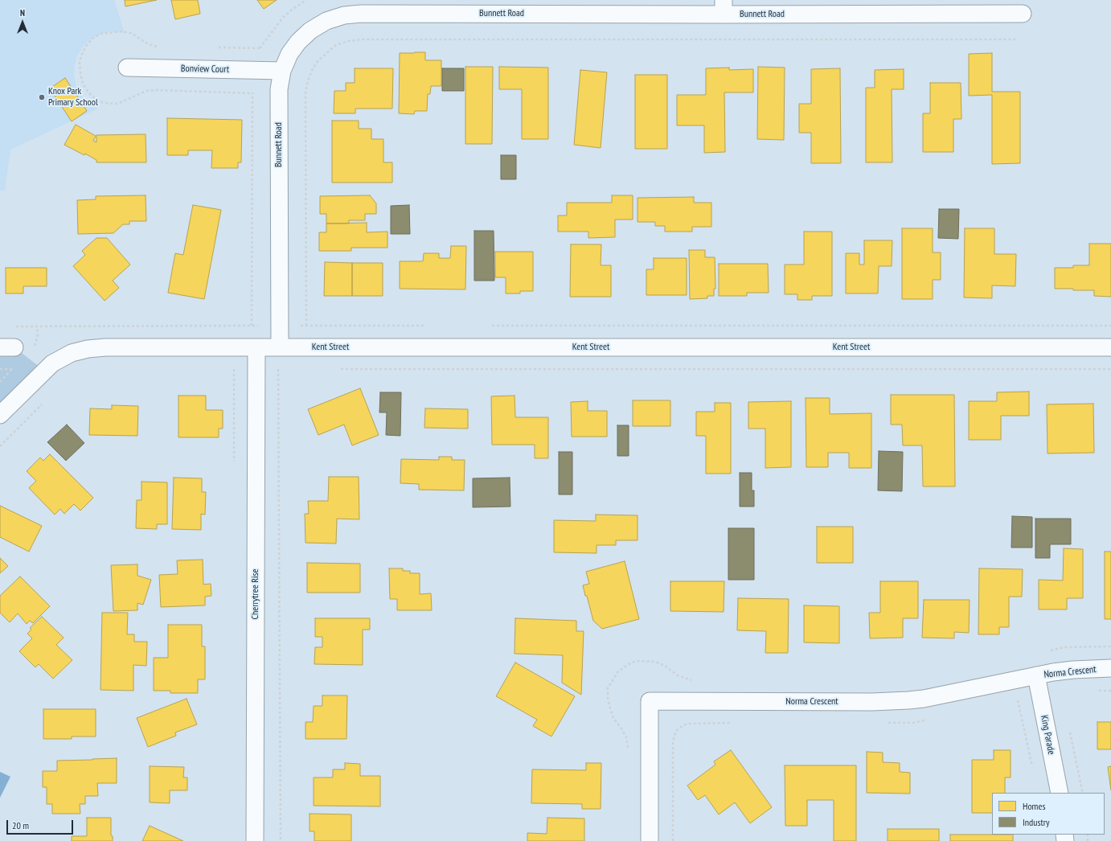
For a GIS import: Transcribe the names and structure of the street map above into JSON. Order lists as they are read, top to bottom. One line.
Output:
{"streets":{"street":["Bunnett Road","Bonview Court","Kent Street","Cherrytree Rise","Norma Crescent","King Parade"]},"crossings":[["Bunnett Road","Bonview Court"],["Bunnett Road","Kent Street"],["Kent Street","Cherrytree Rise"],["Norma Crescent","King Parade"]],"places":["Knox Park Primary School"],"legend":["Homes","Industry"],"scale_bar":"20 m","north":"top"}
